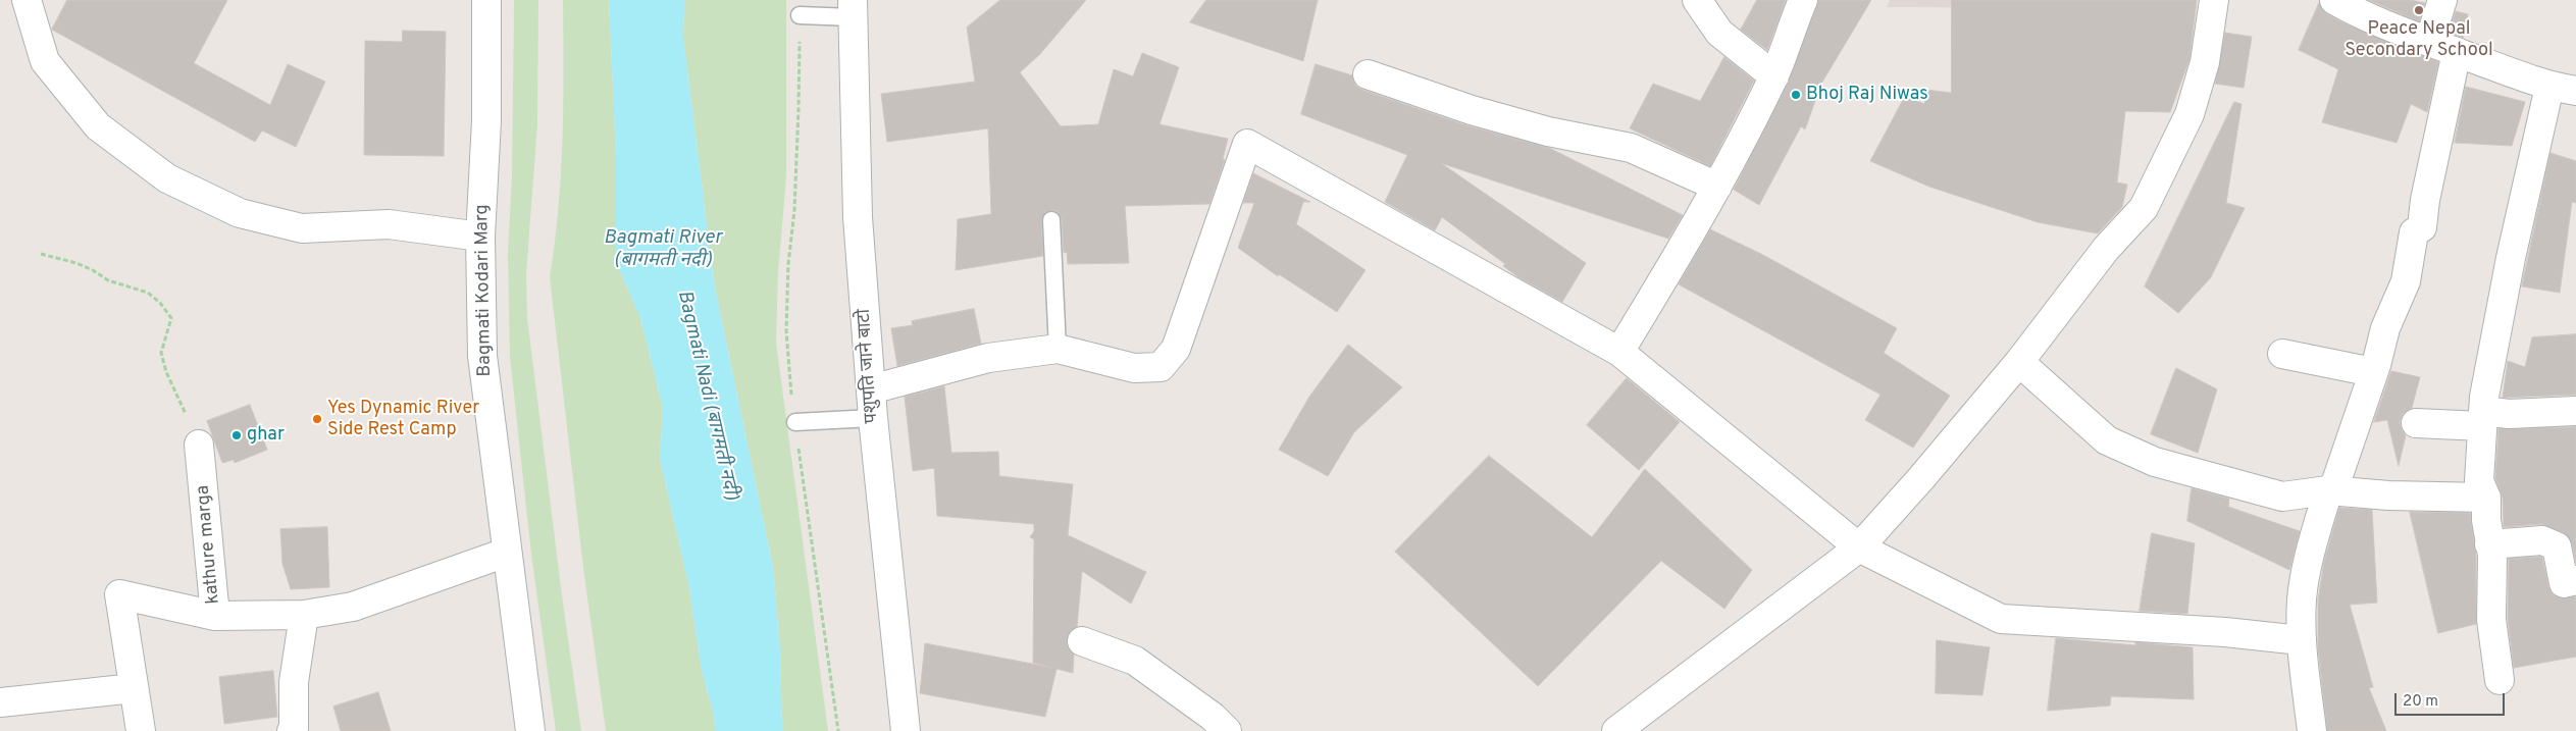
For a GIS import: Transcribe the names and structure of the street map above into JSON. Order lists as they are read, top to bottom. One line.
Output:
{"streets":{"street":["Bagmati Kodari Marg","पशुपति जाने बाटो","kathure marga"]},"crossings":[["Bagmati Kodari Marg","kathure marga"]],"water":["Bagmati River (बागमती नदी)","Bagmati Nadi (बागमती नदी)"],"places":["Peace Nepal Secondary School","Bhoj Raj Niwas","Yes Dynamic River Side Rest Camp","ghar"],"scale_bar":"20 m"}
